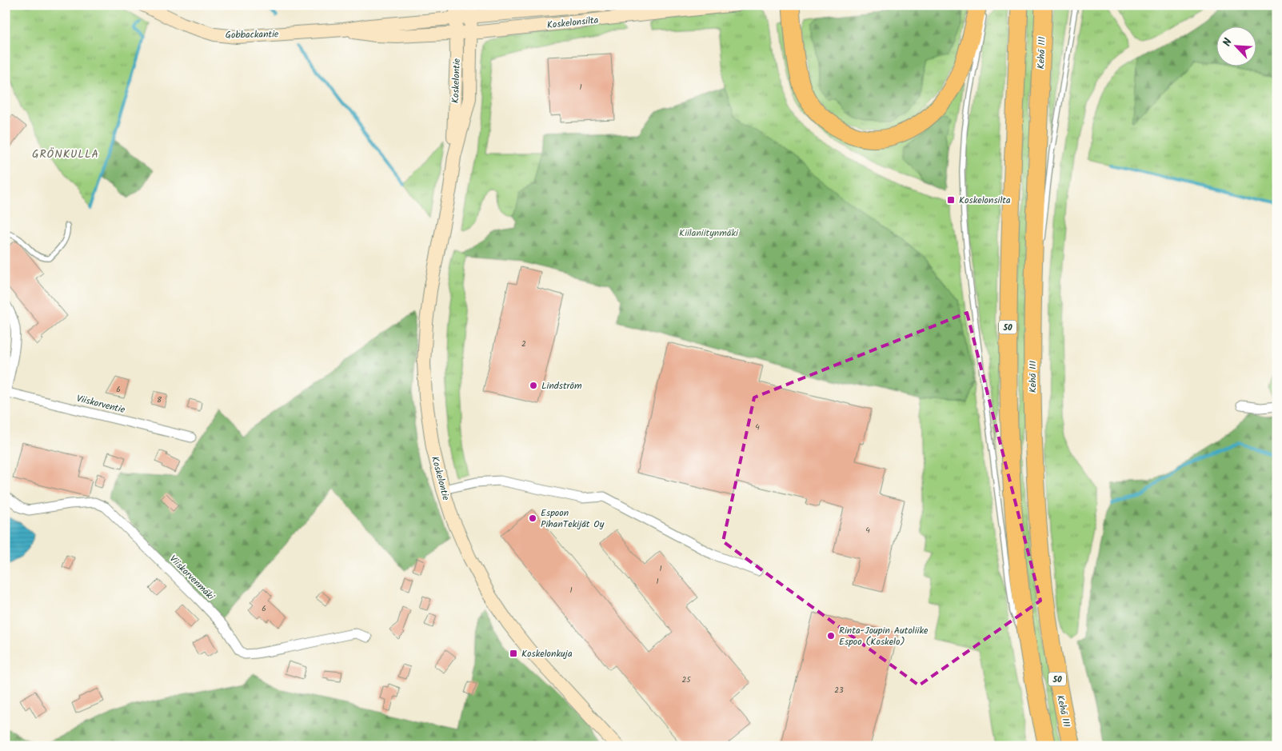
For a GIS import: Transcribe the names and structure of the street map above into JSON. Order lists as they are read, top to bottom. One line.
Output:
{"streets":{"highway":["Kehä III","50"],"main road":["Koskelonsilta","Gobbackantie","Koskelontie"],"street":["Viiskorventie","Viiskorvenmäki"]},"crossings":[["Koskelonsilta","Gobbackantie"],["Koskelonsilta","Koskelontie"],["Gobbackantie","Koskelontie"]],"districts":["GRÖNKULLA"],"parks":["Kiilaniitynmäki"],"places":{"transit":["Koskelonsilta","Koskelonkuja"],"other":["Lindström","Espoon PihanTekijät Oy","Rinta-Joupin Autoliike Espoo (Koskelo)"]},"house_numbers":["1","2","6","8","4","4","1","1","1","6","25","23"],"north":"top left"}
